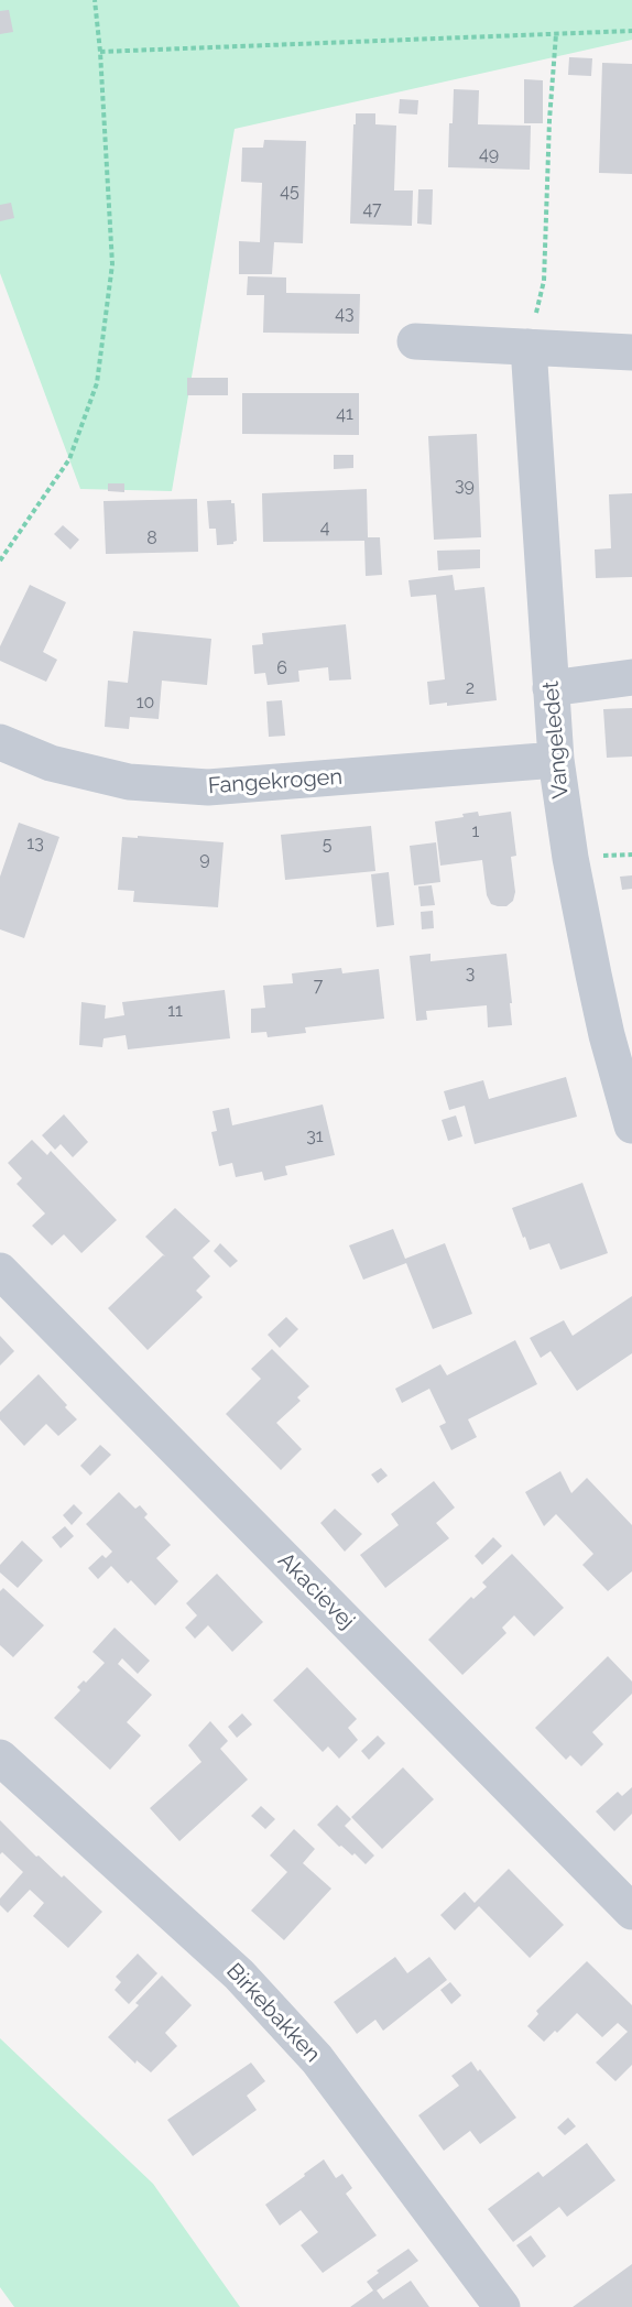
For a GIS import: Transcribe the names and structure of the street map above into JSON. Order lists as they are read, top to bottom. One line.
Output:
{"streets":{"street":["Vangeledet","Fangekrogen","Akacievej","Birkebakken"]},"crossings":[["Vangeledet","Fangekrogen"]],"house_numbers":["49","45","47","43","41","39","4","8","6","2","10","1","13","5","9","3","7","11","31"]}
